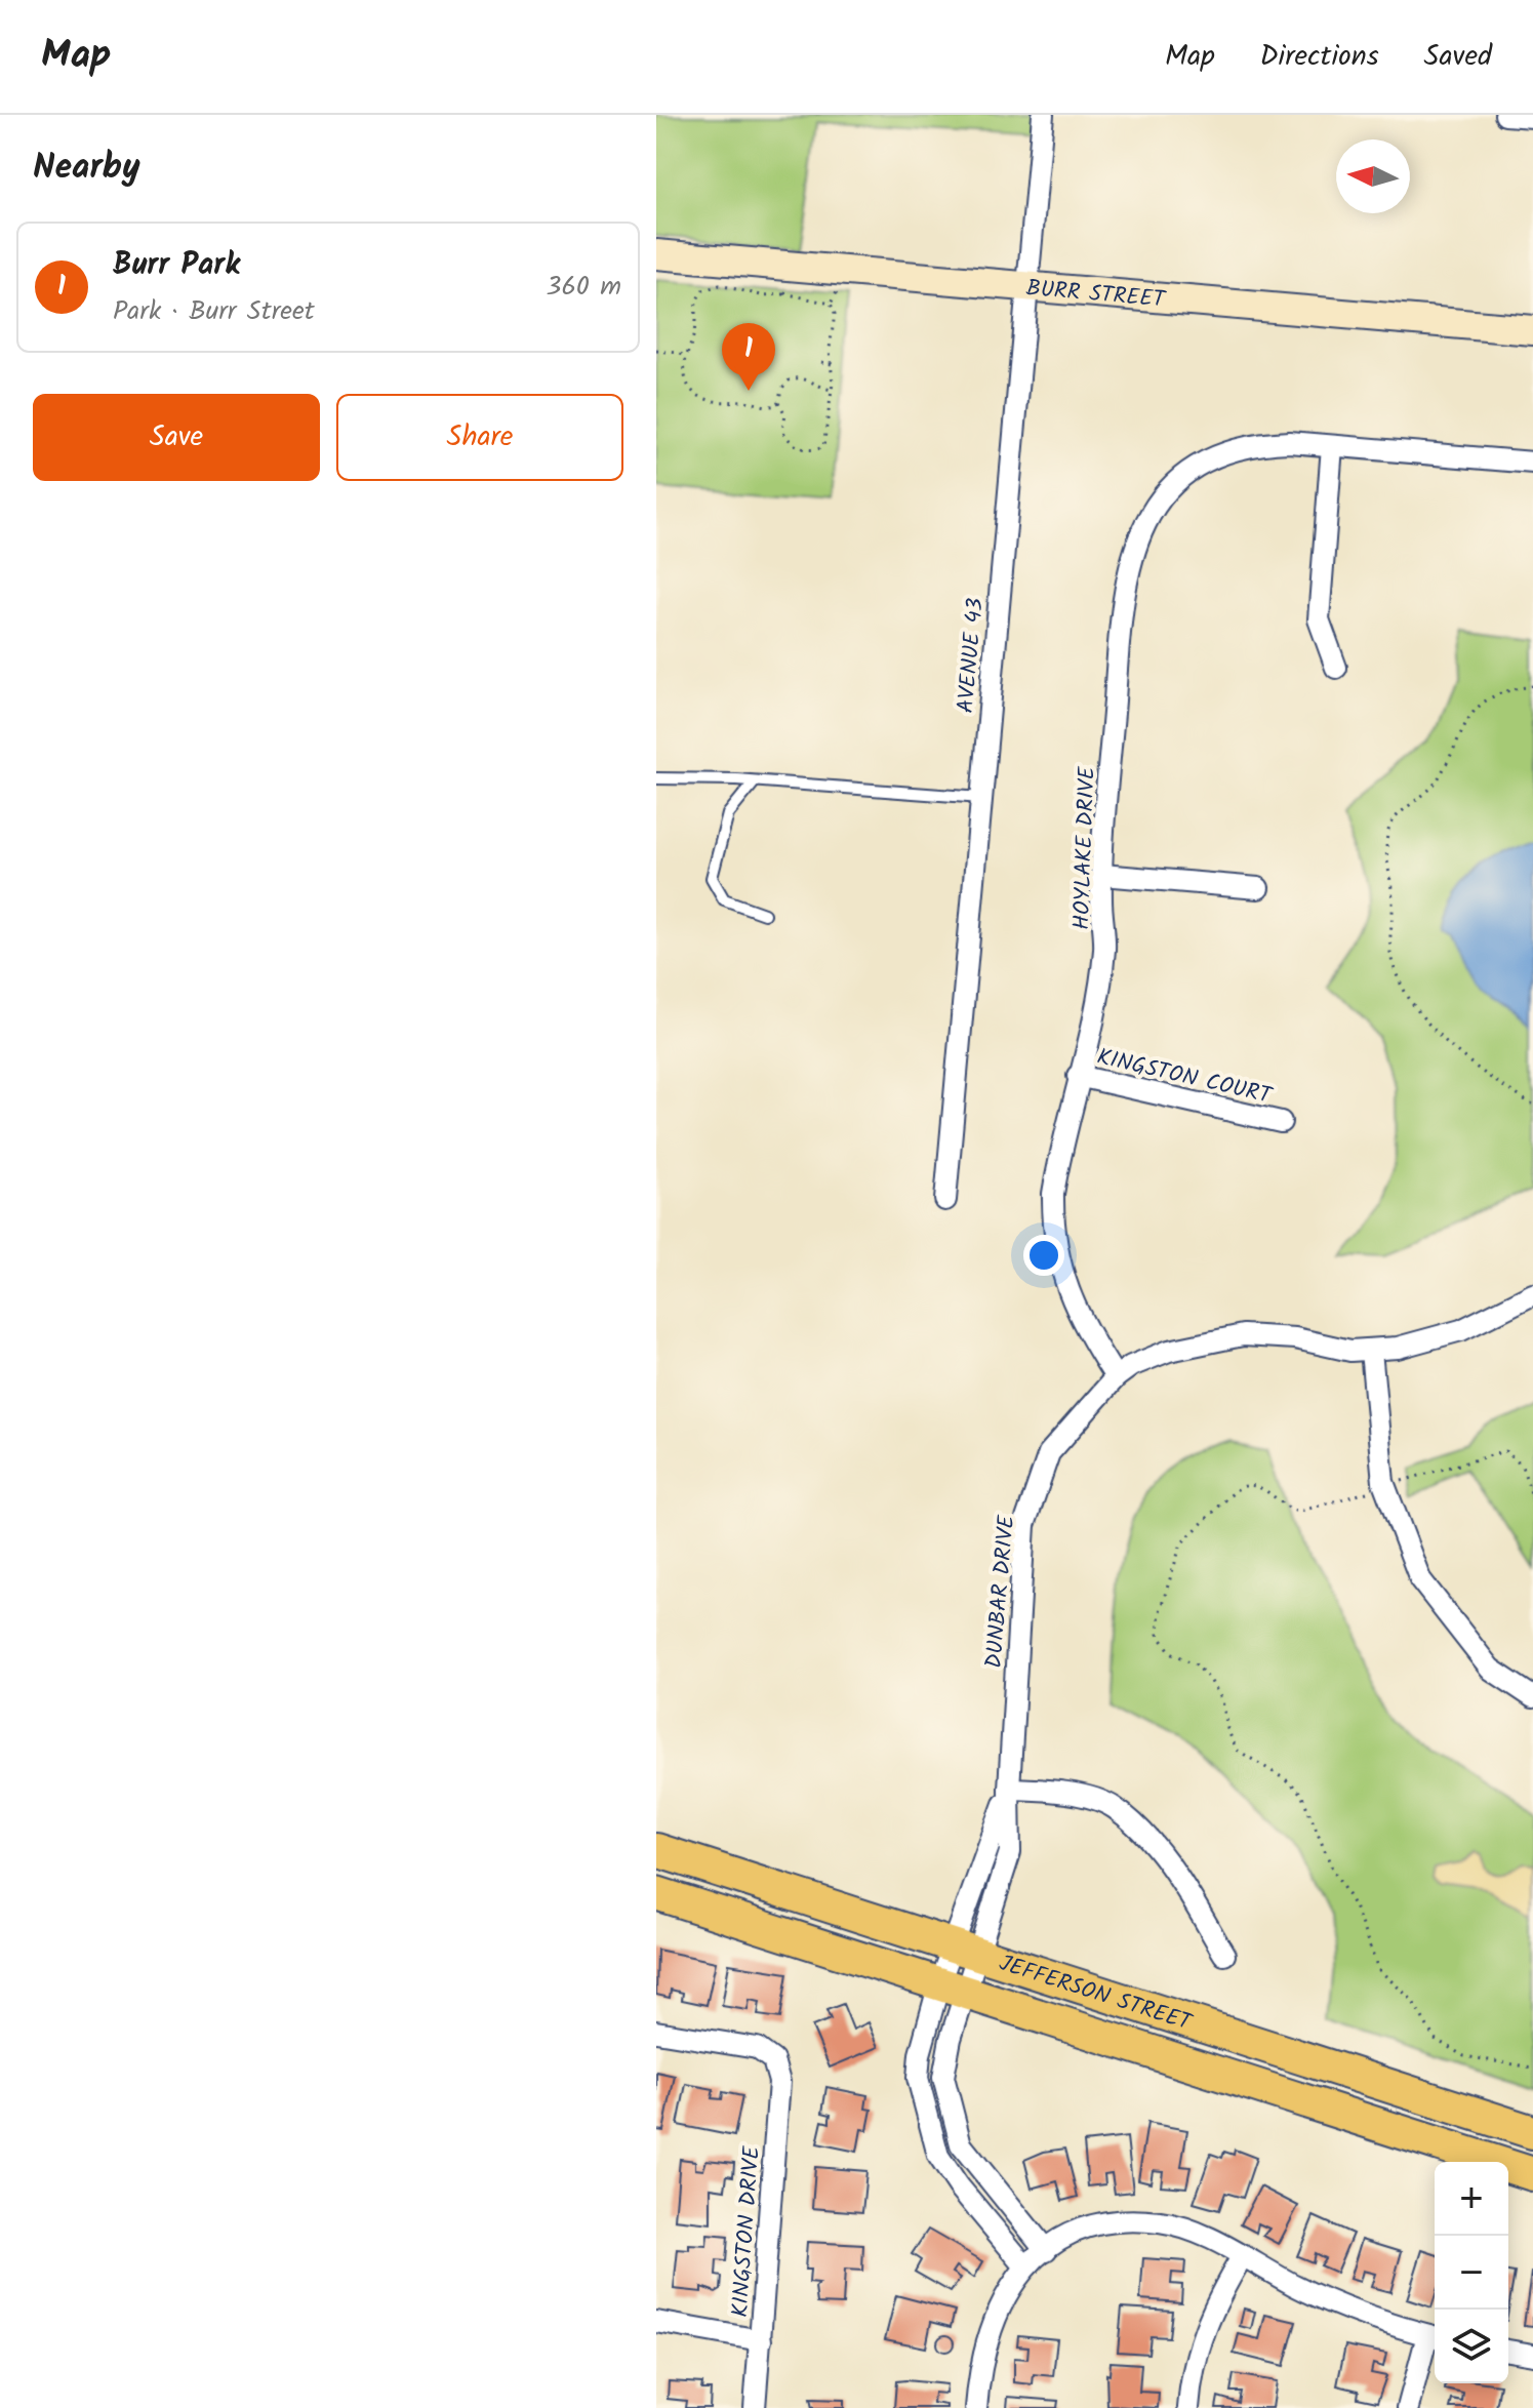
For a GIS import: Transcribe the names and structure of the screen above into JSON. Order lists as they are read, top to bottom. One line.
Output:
{"streets":{"main road":["JEFFERSON STREET"],"street":["BURR STREET","AVENUE 43","HOYLAKE DRIVE","KINGSTON COURT","DUNBAR DRIVE","KINGSTON DRIVE"]},"crossings":[["BURR STREET","AVENUE 43"],["HOYLAKE DRIVE","KINGSTON COURT"],["HOYLAKE DRIVE","DUNBAR DRIVE"],["DUNBAR DRIVE","JEFFERSON STREET"]],"north":"left","page":{"header":"Map","nav":["Map","Directions","Saved"],"heading":"Nearby","list":[{"mark":"1","name":"Burr Park","note":"Park · Burr Street","value":"360 m"}],"pins":"1","buttons":["Save","Share"],"map_buttons":["+","−"]}}
